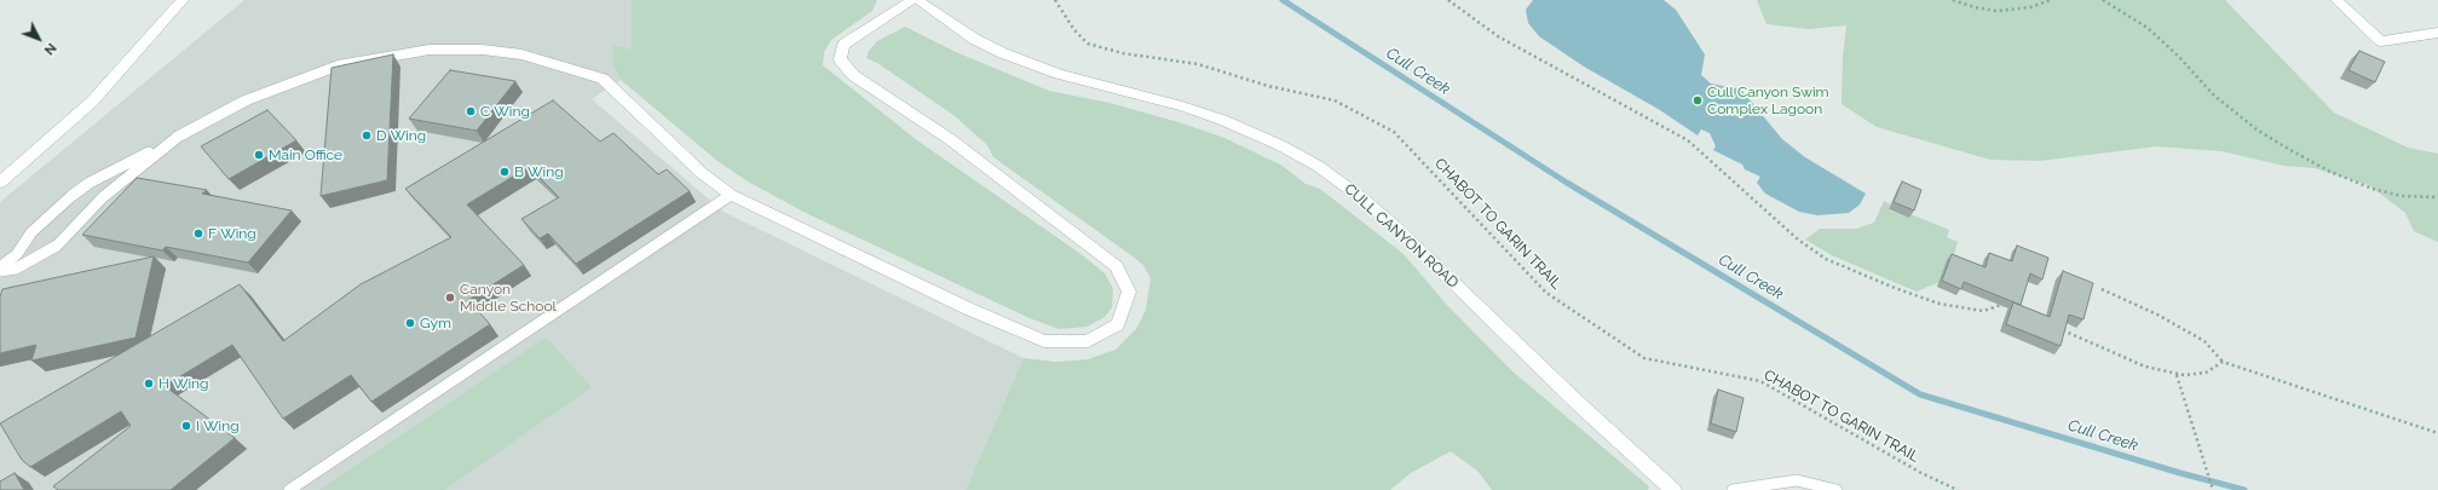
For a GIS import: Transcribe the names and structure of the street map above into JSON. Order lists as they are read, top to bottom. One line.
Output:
{"streets":{"street":["CULL CANYON ROAD"],"path":["CHABOT TO GARIN TRAIL"]},"water":["Cull Creek"],"places":["Cull Canyon Swim Complex Lagoon","C Wing","D Wing","Main Office","B Wing","F Wing","Canyon Middle School","Gym","H Wing","I Wing"],"north":"bottom right"}
